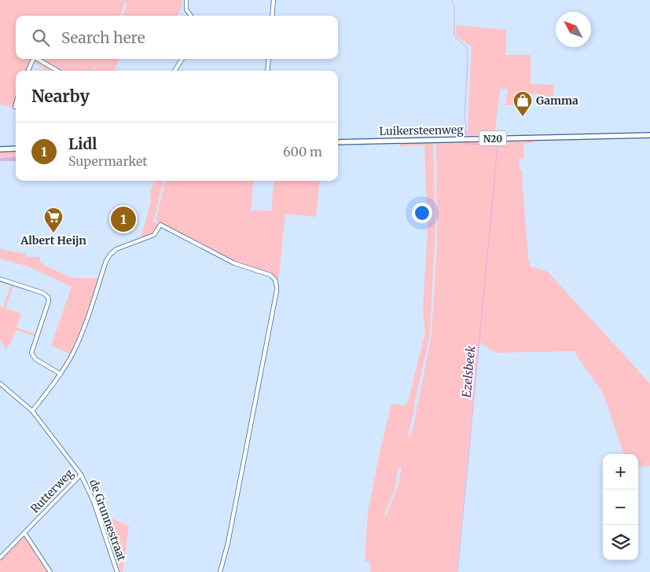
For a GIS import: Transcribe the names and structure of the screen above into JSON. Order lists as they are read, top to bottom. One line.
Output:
{"streets":{"main road":["Luikersteenweg","N20"],"street":["Rutterweg","de Grunnestraat"]},"crossings":[["Rutterweg","de Grunnestraat"]],"water":["Ezelsbeek"],"places":{"shop":["Gamma"],"supermarket":["Albert Heijn"]},"north":"top left","page":{"search":"Search here","heading":"Nearby","list":[{"mark":"1","name":"Lidl","note":"Supermarket","value":"600 m"}],"pins":"1","map_buttons":["+","−"]}}
